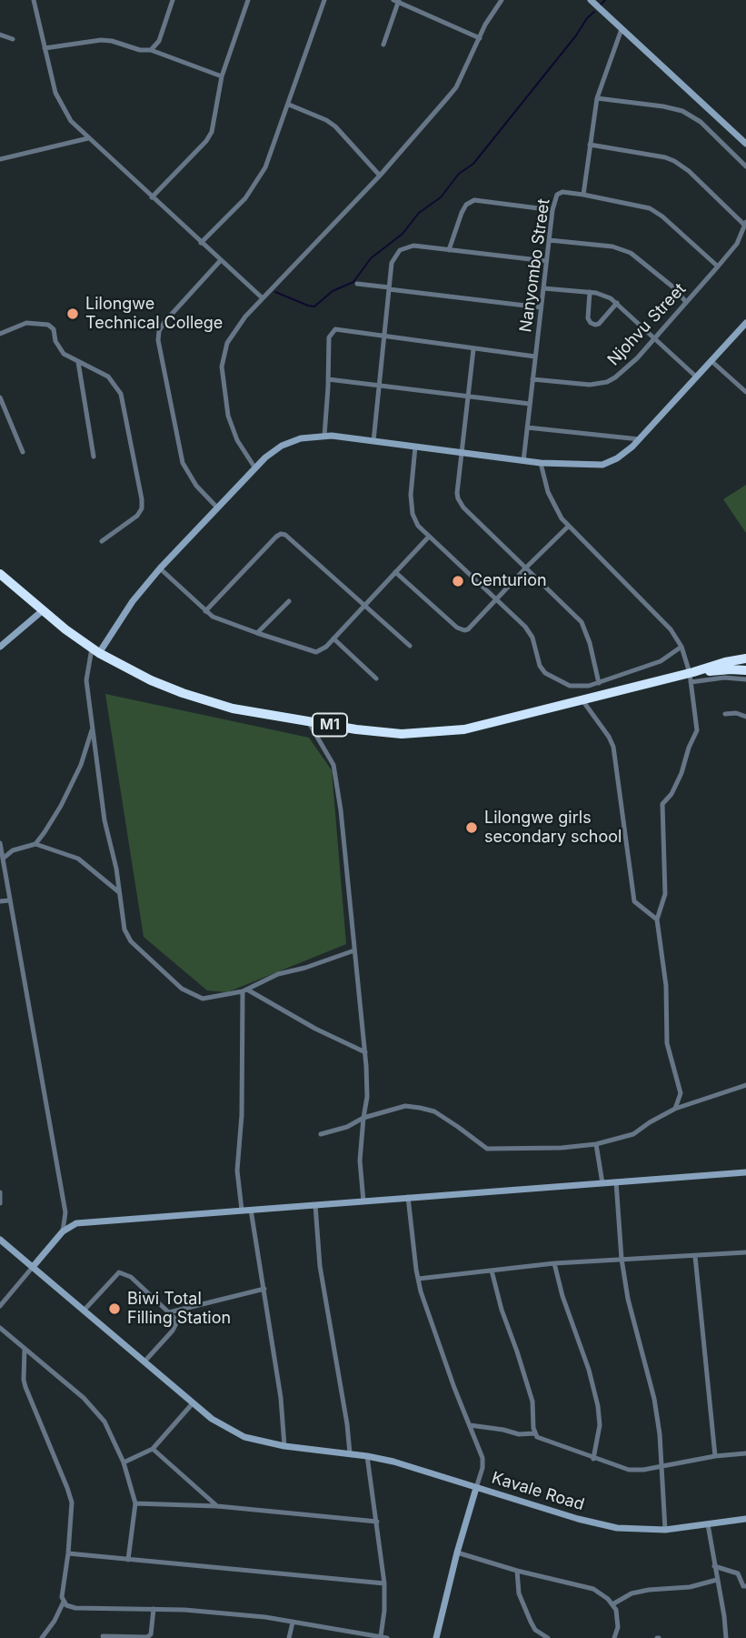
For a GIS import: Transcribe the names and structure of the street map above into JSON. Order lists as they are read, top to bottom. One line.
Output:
{"streets":{"highway":["M1"],"street":["Nanyombo Street","Njohvu Street","Kavale Road"]},"crossings":[["Nanyombo Street","Njohvu Street"]],"places":["Lilongwe Technical College","Centurion","Lilongwe girls secondary school","Biwi Total Filling Station"]}
